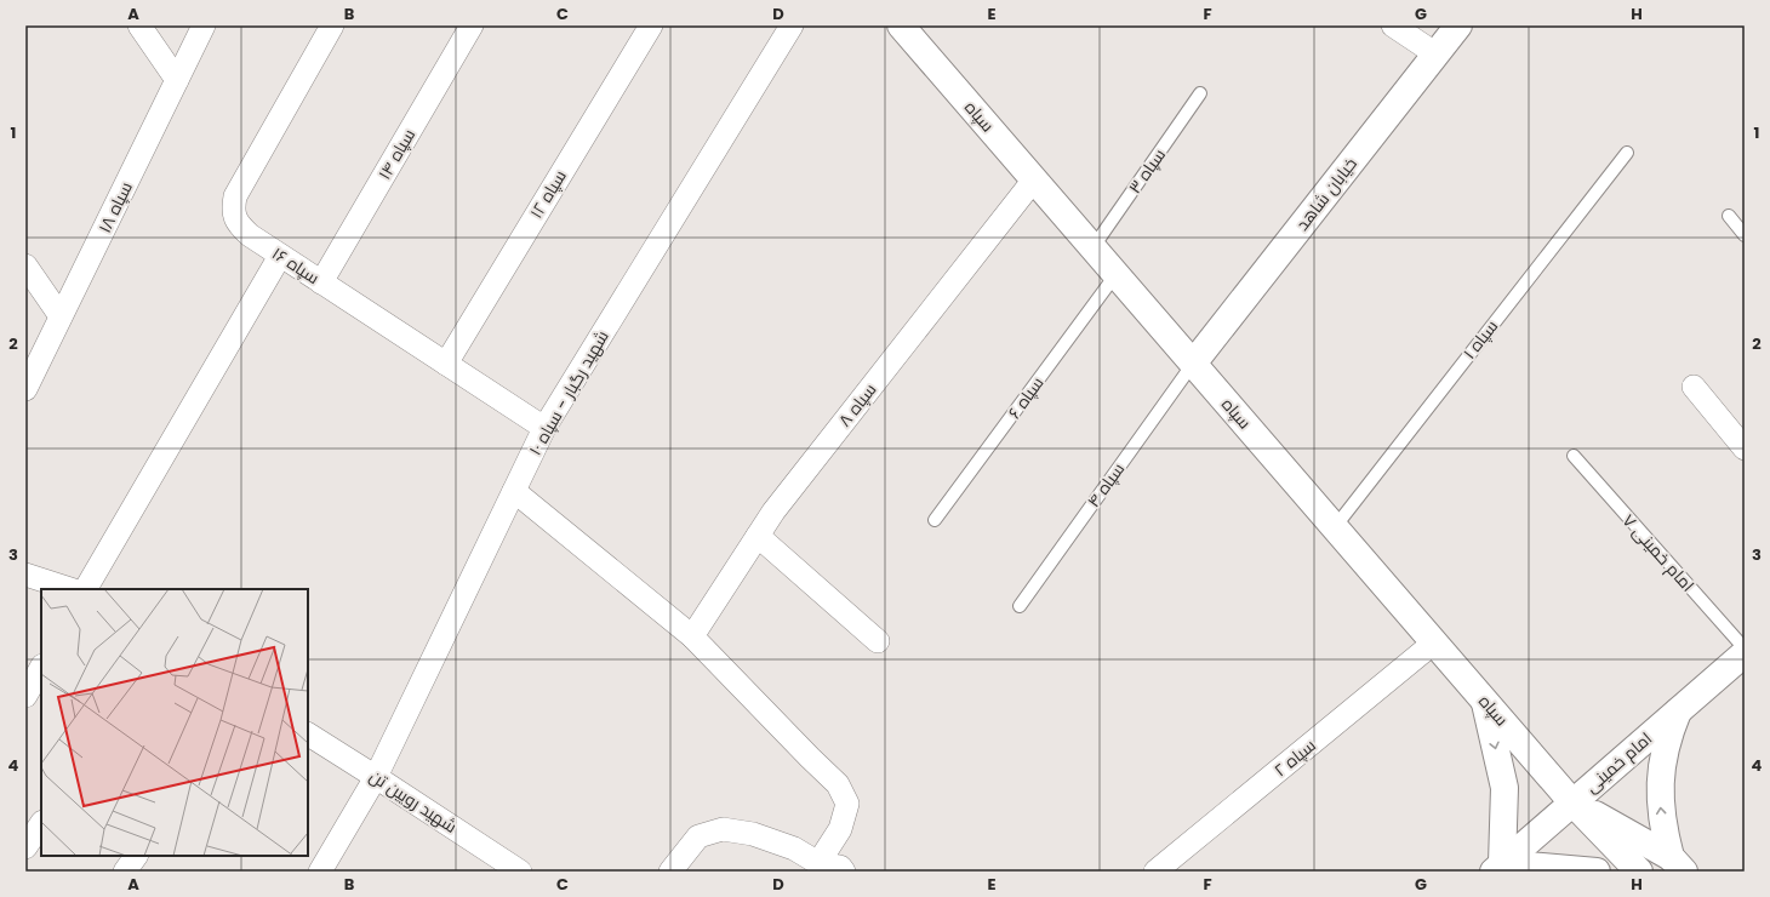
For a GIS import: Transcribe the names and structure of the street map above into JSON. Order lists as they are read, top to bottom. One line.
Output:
{"streets":{"main road":["سپاه","خیابان شاهد","امام خمینی"],"street":["سپاه ۱۴","سپاه ۱۲","سپاه ۱۸","سپاه ۱۶","شهید رگبار - سپاه ۱۰","سپاه ۸","سپاه ۲","شهید رویین تن"],"lane":["سپاه ۳","سپاه ۱","سپاه ۶","سپاه ۴","امام خمینی ۷"]},"crossings":[["سپاه","سپاه ۳"],["سپاه","خیابان شاهد"],["سپاه","سپاه ۱"],["سپاه","سپاه ۶"],["سپاه","سپاه ۸"],["سپاه","سپاه ۴"],["سپاه","سپاه ۲"],["سپاه","امام خمینی"],["سپاه ۱۴","سپاه ۱۶"],["سپاه ۱۲","سپاه ۱۶"],["خیابان شاهد","سپاه ۴"],["سپاه ۱۶","شهید رگبار - سپاه ۱۰"],["شهید رگبار - سپاه ۱۰","شهید رویین تن"]],"grid":{"columns":["A","B","C","D","E","F","G","H"],"rows":["1","2","3","4"]}}
